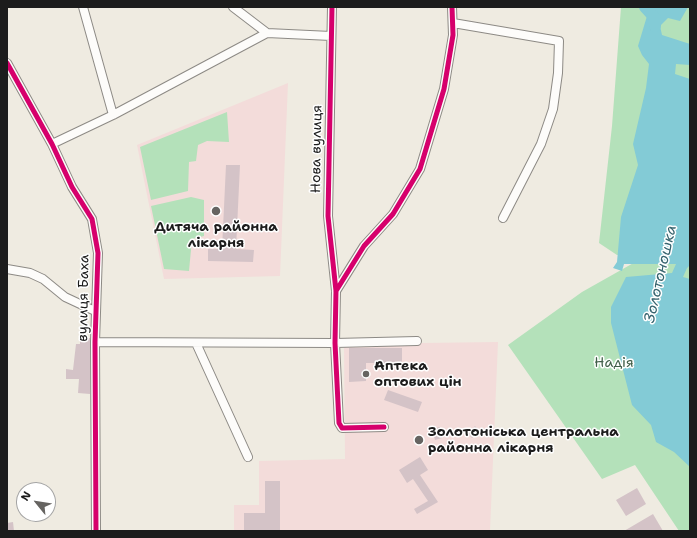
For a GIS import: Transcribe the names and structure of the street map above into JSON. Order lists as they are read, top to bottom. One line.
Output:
{"streets":{"street":["Нова вулиця","вулиця Баха"]},"water":["Золотоношка"],"parks":["Надія"],"places":["Дитяча районна лікарня","Аптека оптових цін","Золотоніська центральна районна лікарня"],"north":"top left"}
